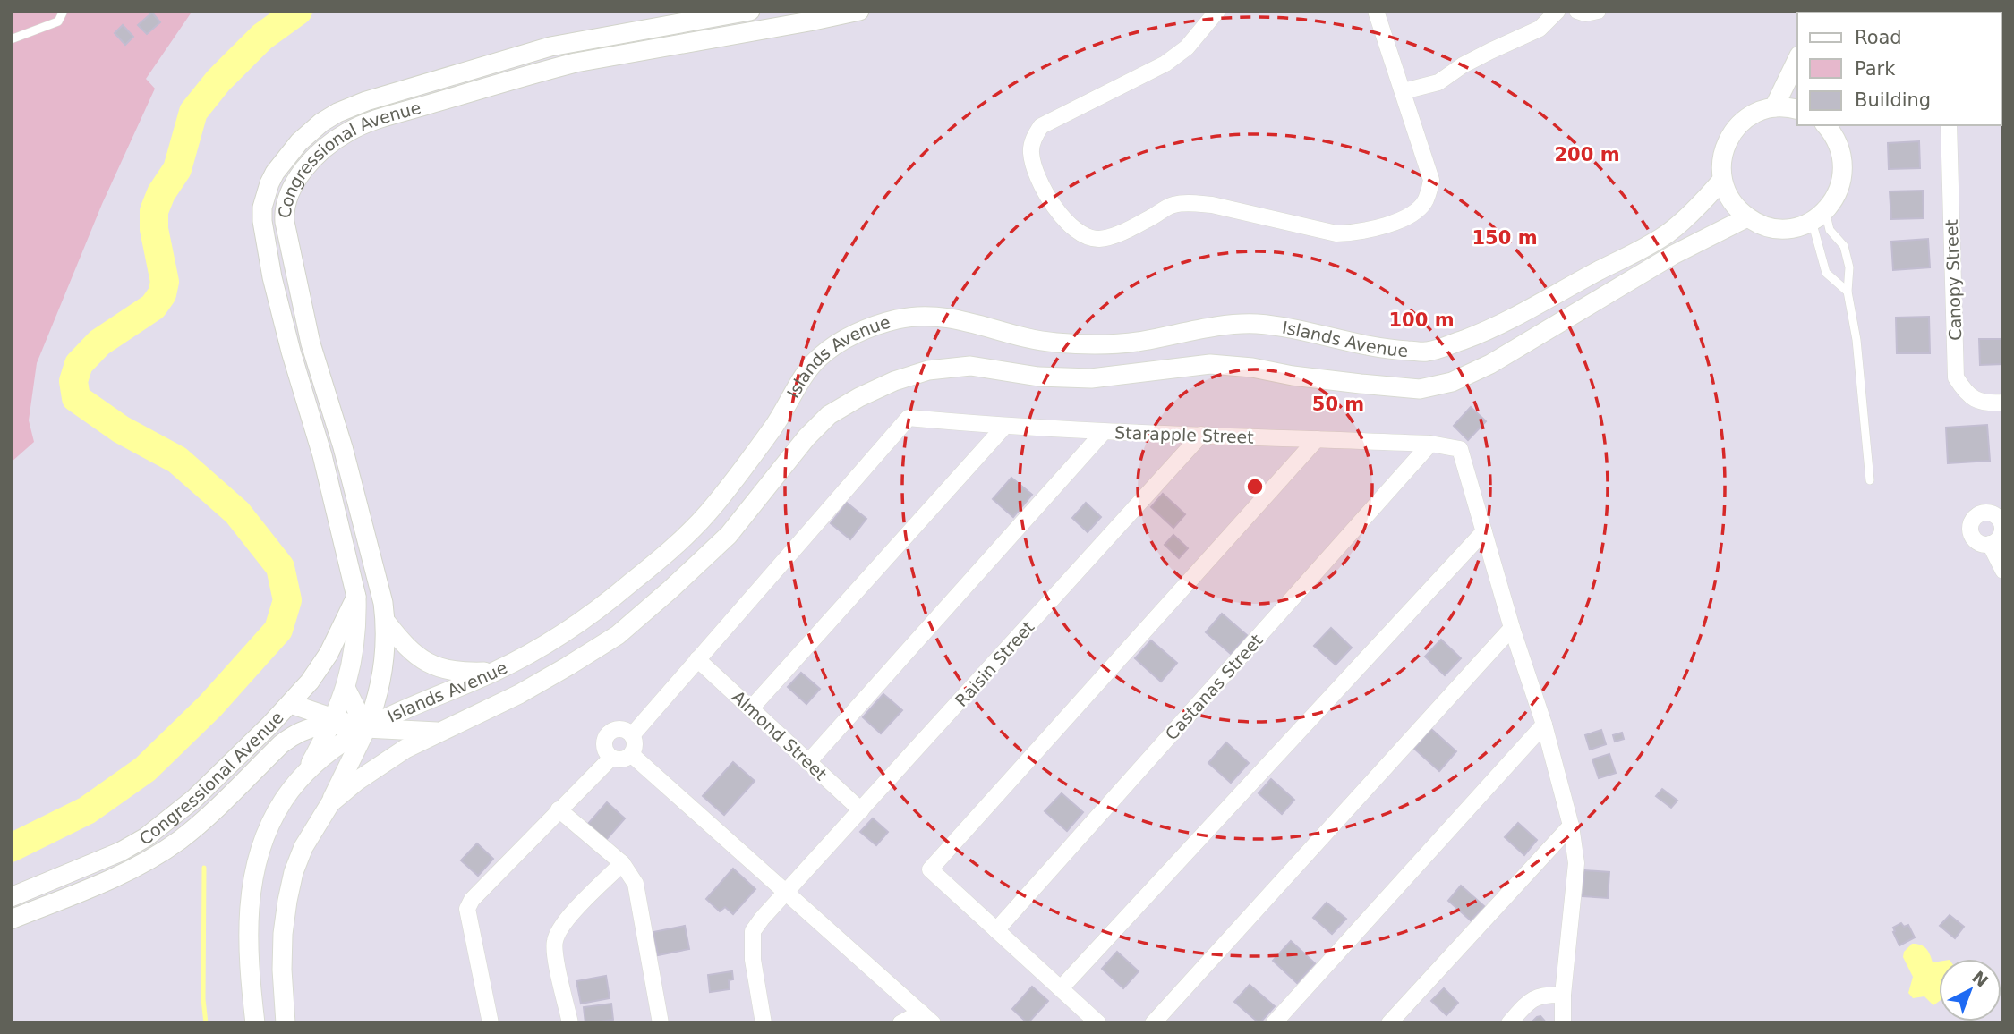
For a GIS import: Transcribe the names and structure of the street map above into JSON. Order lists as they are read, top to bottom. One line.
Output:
{"streets":{"street":["Congressional Avenue","Canopy Street","Islands Avenue","Starapple Street","Raisin Street","Castanas Street","Almond Street"]},"crossings":[["Congressional Avenue","Islands Avenue"],["Starapple Street","Raisin Street"],["Starapple Street","Castanas Street"],["Starapple Street","Almond Street"],["Raisin Street","Almond Street"]],"legend":["Road","Park","Building"],"north":"top right","rings":["200 m","150 m","100 m","50 m"]}
